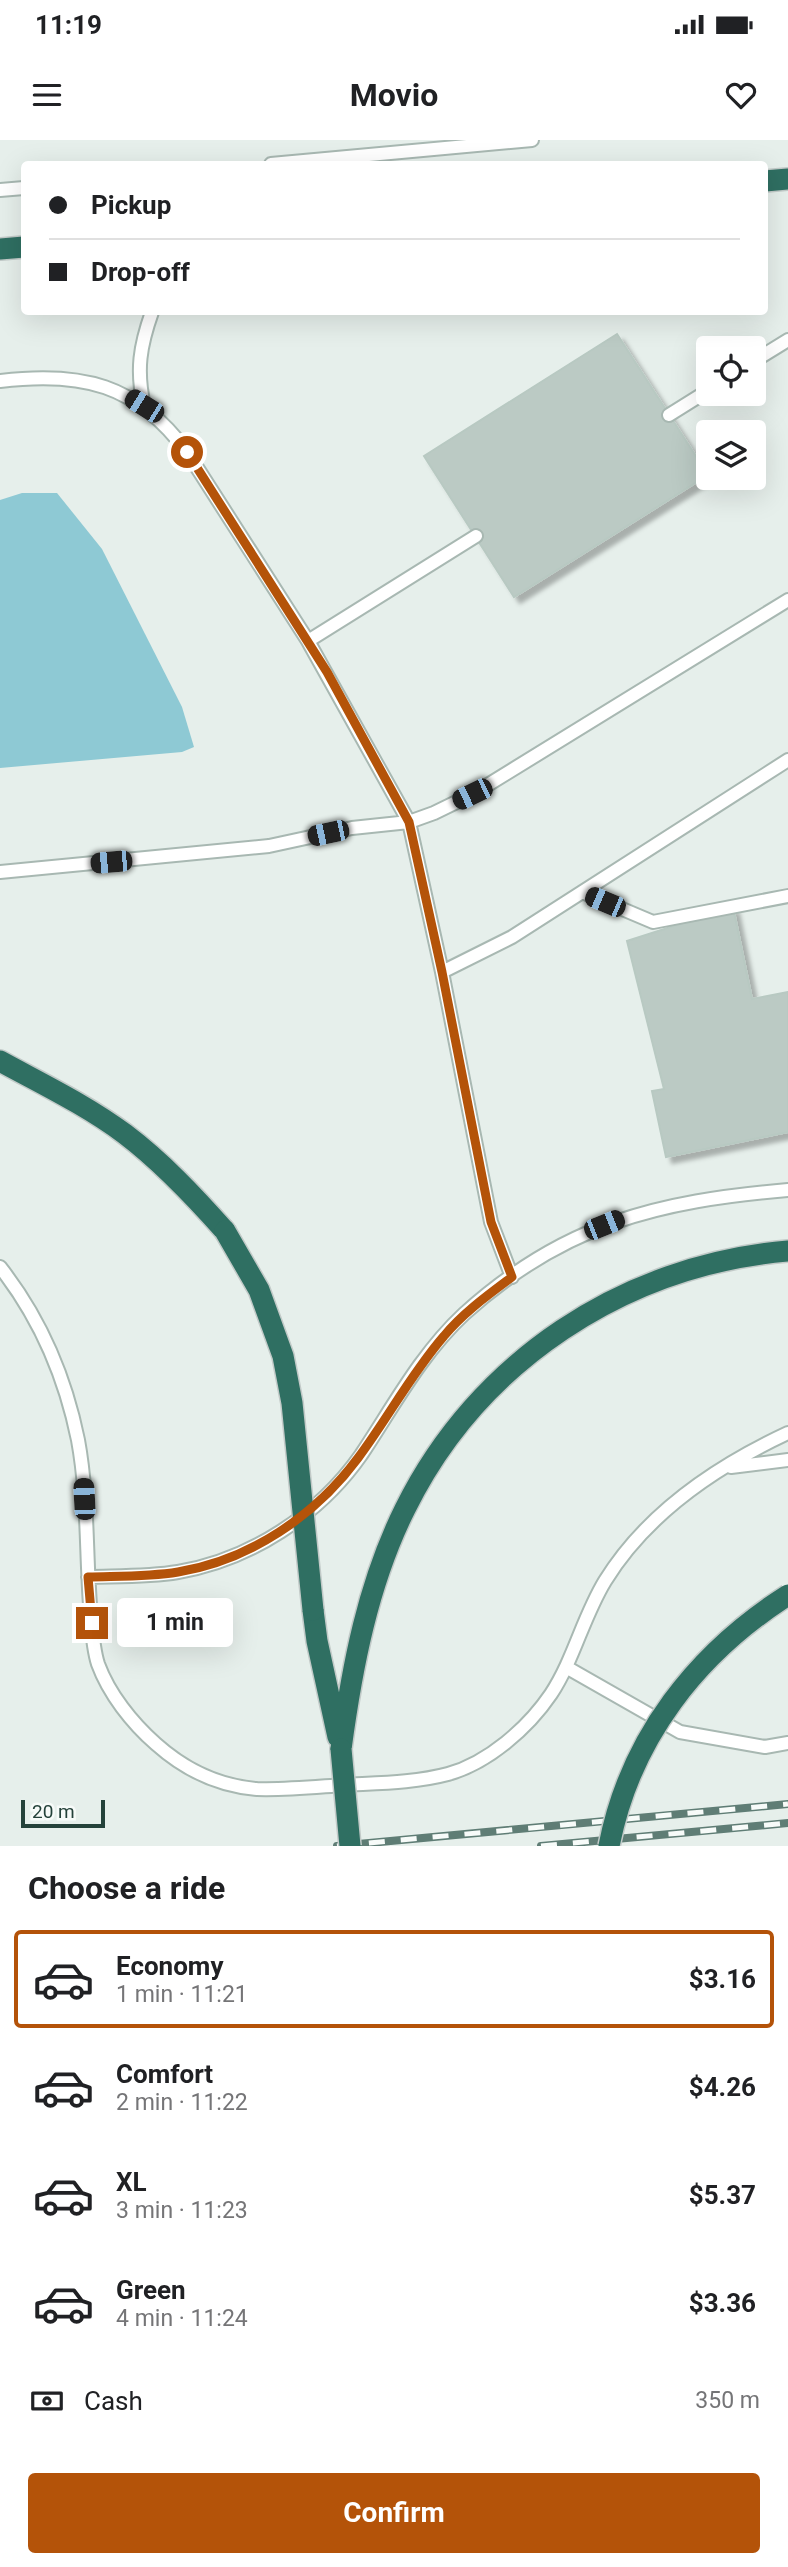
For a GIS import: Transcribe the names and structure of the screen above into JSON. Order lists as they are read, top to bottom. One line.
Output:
{"scale_bar":"20 m","page":{"status":"11:19","header":"Movio","banner":["Pickup","Drop-off"],"bubble":"1 min","scale":"20 m","heading":"Choose a ride","list":[{"name":"Economy","note":"1 min · 11:21","value":"$3.16"},{"name":"Comfort","note":"2 min · 11:22","value":"$4.26"},{"name":"XL","note":"3 min · 11:23","value":"$5.37"},{"name":"Green","note":"4 min · 11:24","value":"$3.36"}],"pay":["Cash","350 m"],"buttons":"Confirm"}}
